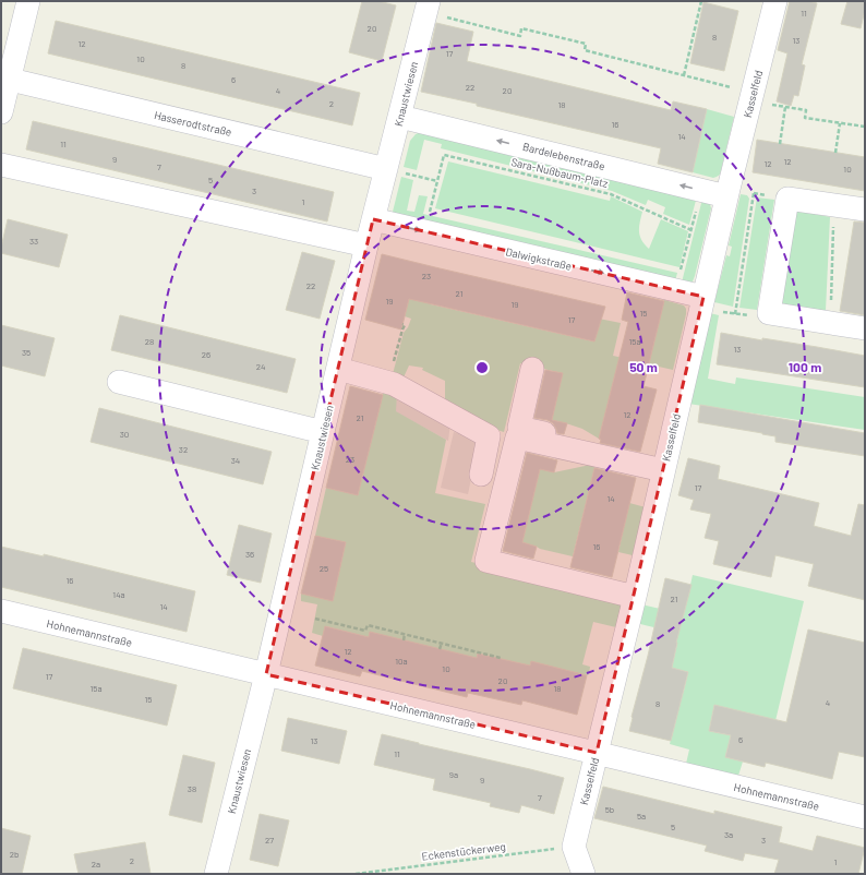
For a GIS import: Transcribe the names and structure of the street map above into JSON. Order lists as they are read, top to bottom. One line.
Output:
{"streets":{"street":["Knaustwiesen","Kasselfeld","Hasserodtstraße","Bardelebenstraße","Dalwigkstraße","Hohnemannstraße"],"path":["Sara-Nußbaum-Platz","Eckenstückerweg"]},"crossings":[["Knaustwiesen","Hasserodtstraße"],["Knaustwiesen","Bardelebenstraße"],["Knaustwiesen","Sara-Nußbaum-Platz"],["Knaustwiesen","Dalwigkstraße"],["Knaustwiesen","Hohnemannstraße"],["Kasselfeld","Bardelebenstraße"],["Kasselfeld","Dalwigkstraße"],["Kasselfeld","Hohnemannstraße"],["Kasselfeld","Eckenstückerweg"],["Hasserodtstraße","Sara-Nußbaum-Platz"]],"one_way":["Bardelebenstraße","Dalwigkstraße"],"house_numbers":["11","20","8","13","12","17","10","8","6","22","4","20","2","18","16","14","11","9","12","12","7","10","5","3","1","33","23","22","21","19","19","15","17","28","15a","13","35","26","24","12","21","30","32","23","34","17","14","16","36","25","16","14a","21","14","12","10a","10","17","20","15a","18","15","4","8","6","13","11","9a","9","38","7","5b","5a","5","3a","27","3","2b","2","1","2a"],"rings":["50 m","100 m"]}
